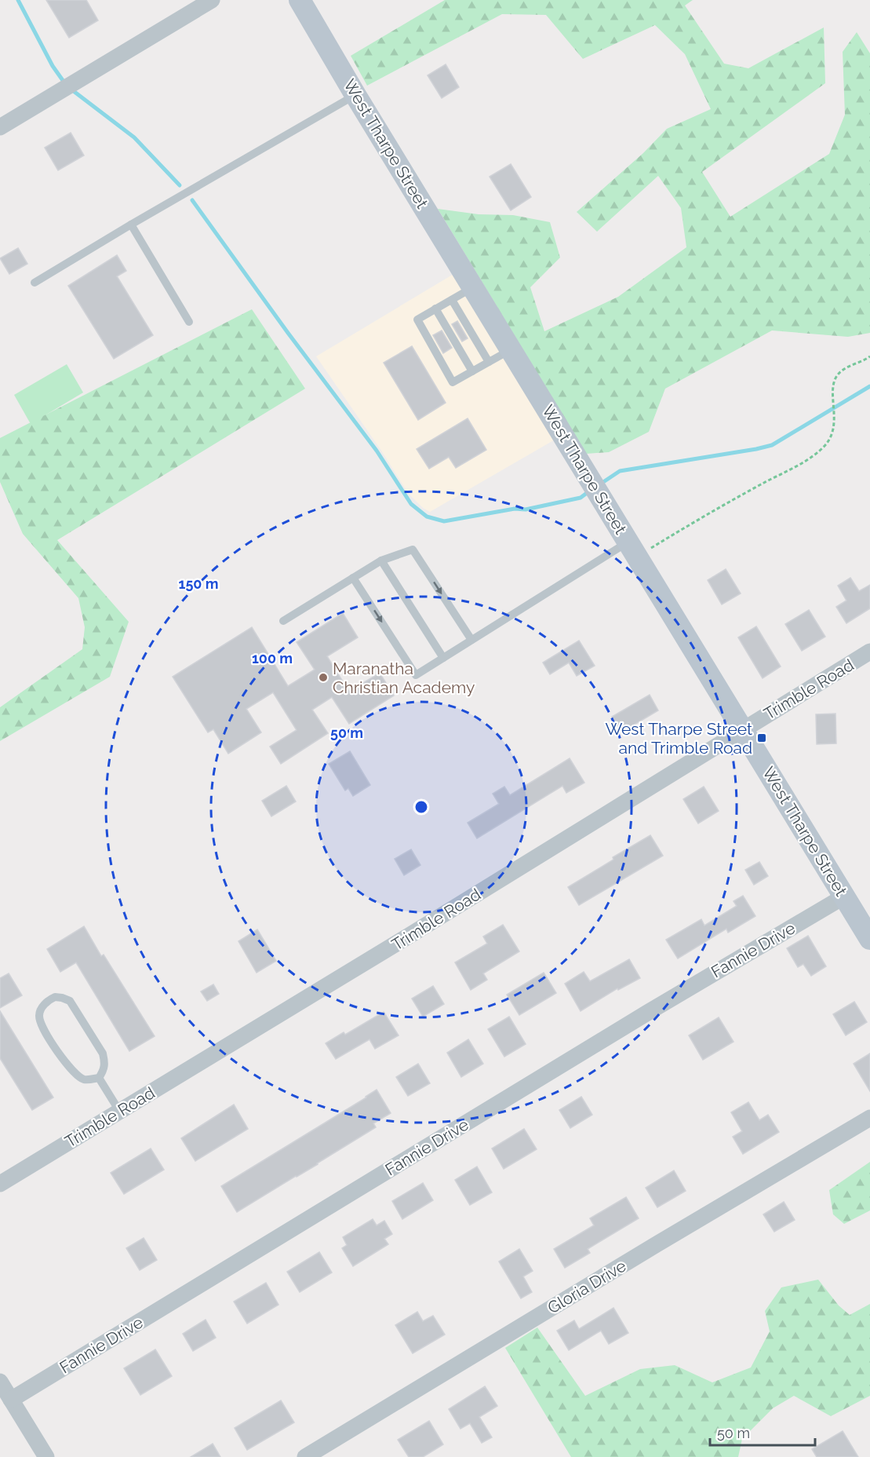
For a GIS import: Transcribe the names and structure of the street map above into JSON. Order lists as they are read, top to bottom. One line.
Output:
{"streets":{"main road":["West Tharpe Street"],"street":["Trimble Road","Fannie Drive","Gloria Drive"]},"crossings":[["West Tharpe Street","Trimble Road"],["West Tharpe Street","Fannie Drive"]],"places":{"other":["Maranatha Christian Academy"],"transit":["West Tharpe Street and Trimble Road"]},"scale_bar":"50 m","rings":["150 m","100 m","50 m"]}
